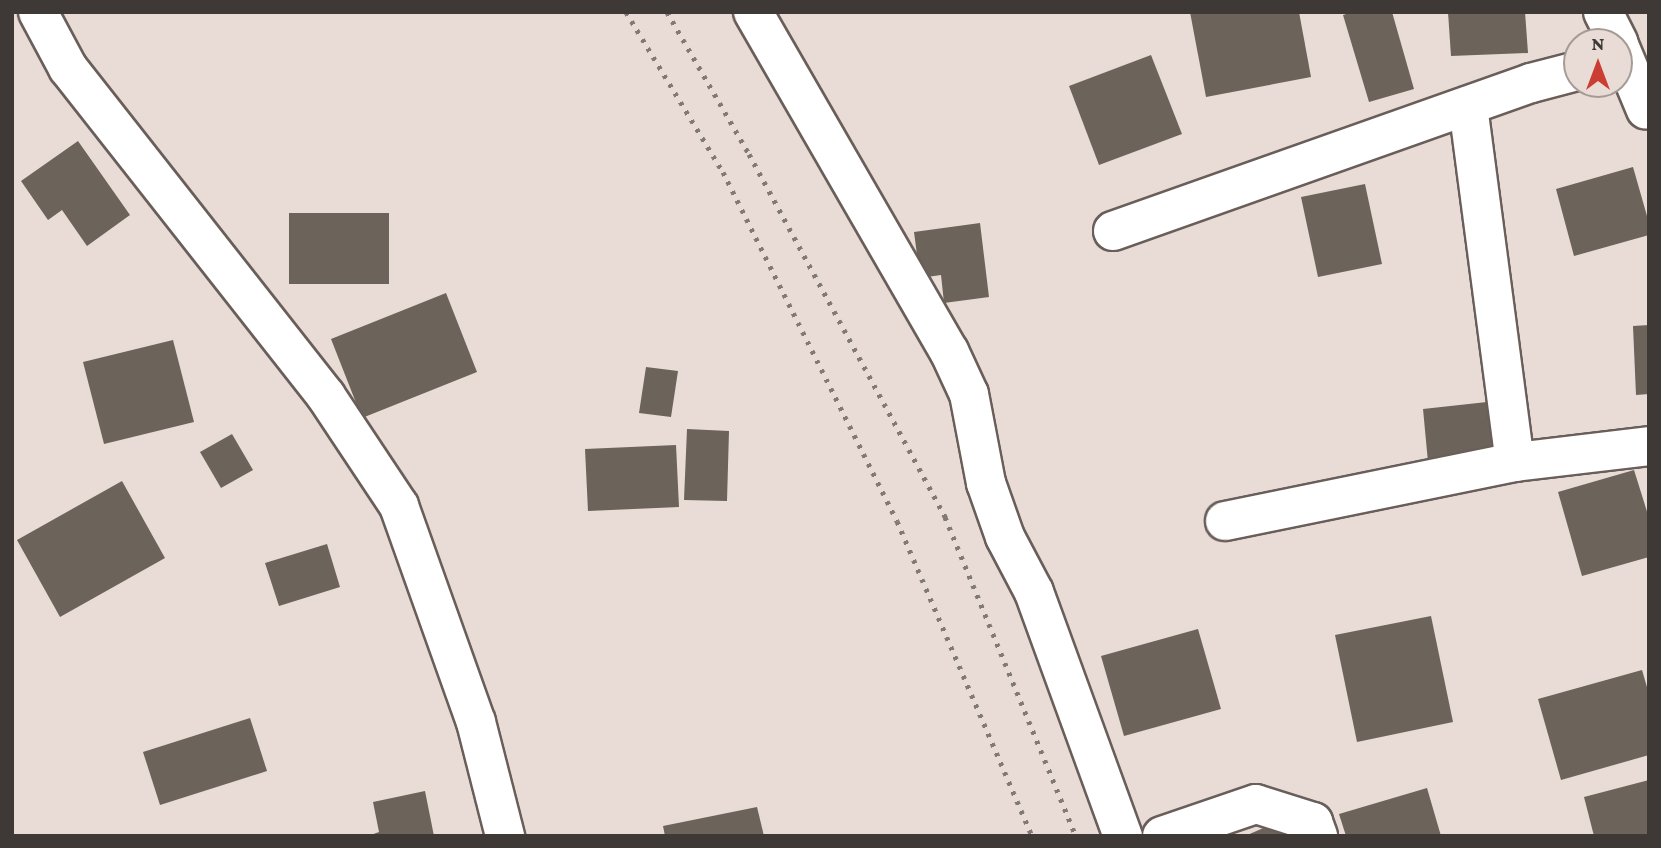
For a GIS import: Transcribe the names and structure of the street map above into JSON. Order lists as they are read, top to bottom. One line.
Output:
{"north":"top"}
